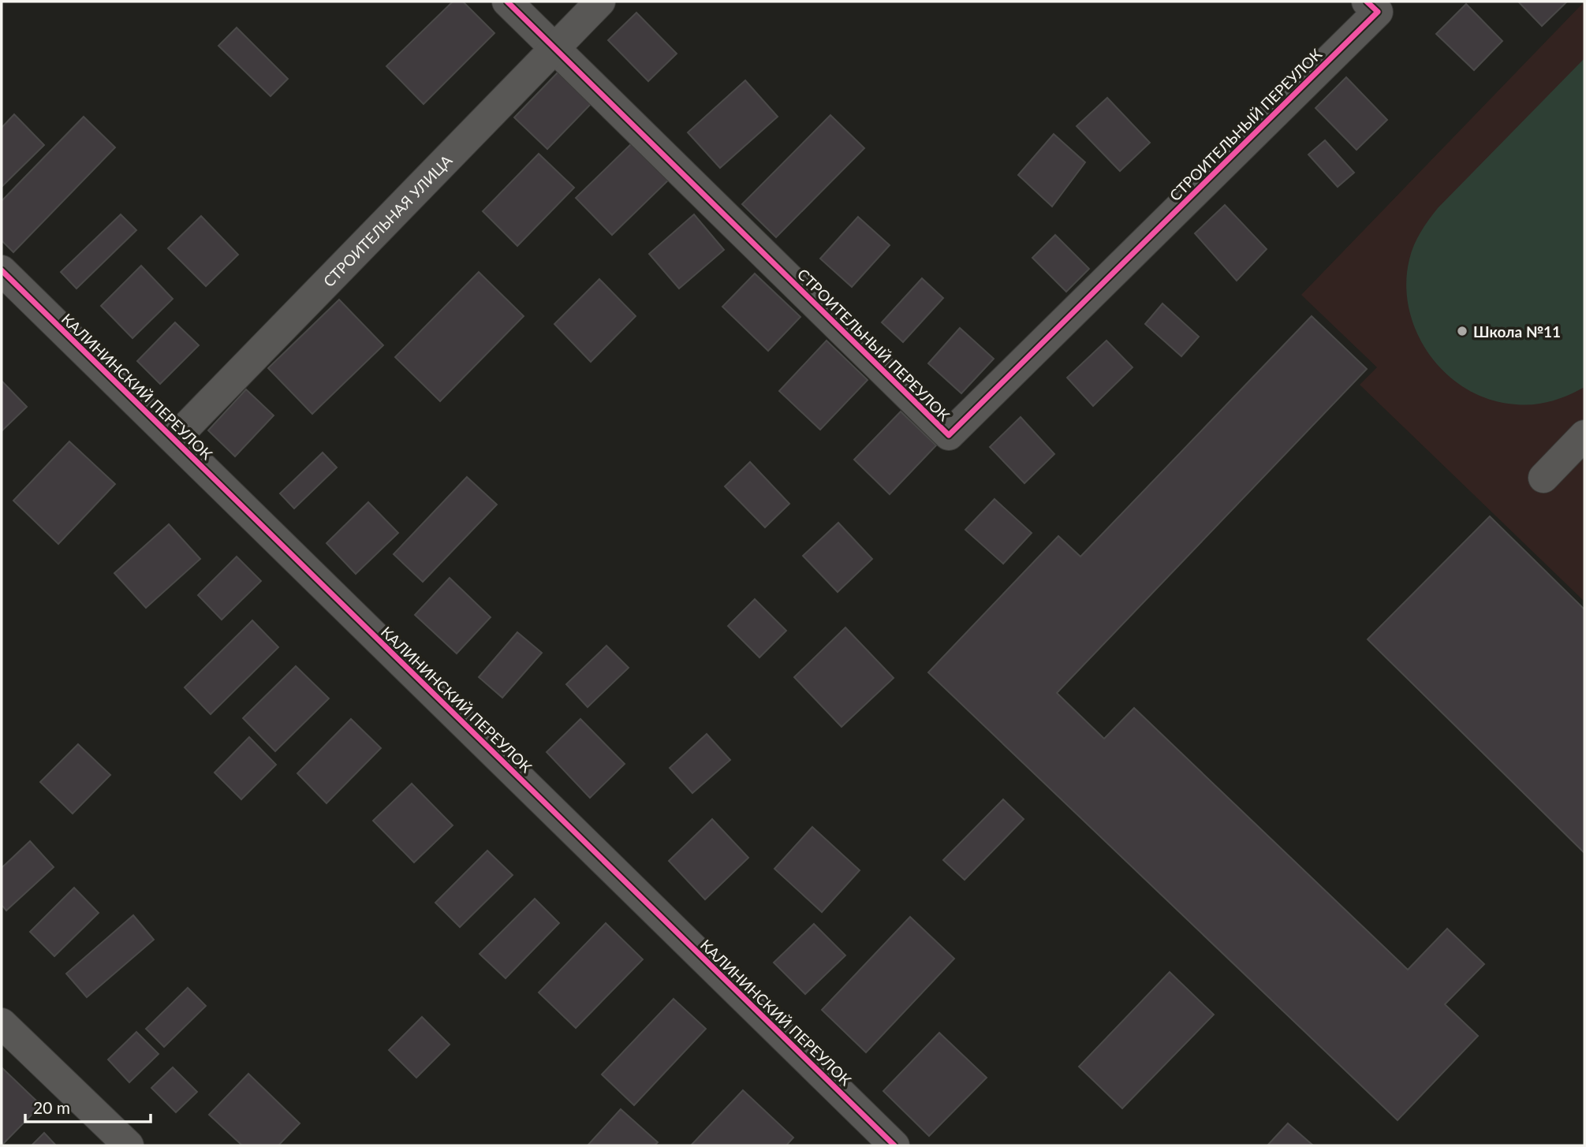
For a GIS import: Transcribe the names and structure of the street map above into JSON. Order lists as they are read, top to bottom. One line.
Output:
{"streets":{"street":["СТРОИТЕЛЬНЫЙ ПЕРЕУЛОК","СТРОИТЕЛЬНАЯ УЛИЦА","КАЛИНИНСКИЙ ПЕРЕУЛОК"]},"crossings":[["СТРОИТЕЛЬНЫЙ ПЕРЕУЛОК","СТРОИТЕЛЬНАЯ УЛИЦА"],["СТРОИТЕЛЬНАЯ УЛИЦА","КАЛИНИНСКИЙ ПЕРЕУЛОК"]],"places":["Школа №11"],"scale_bar":"20 m"}
